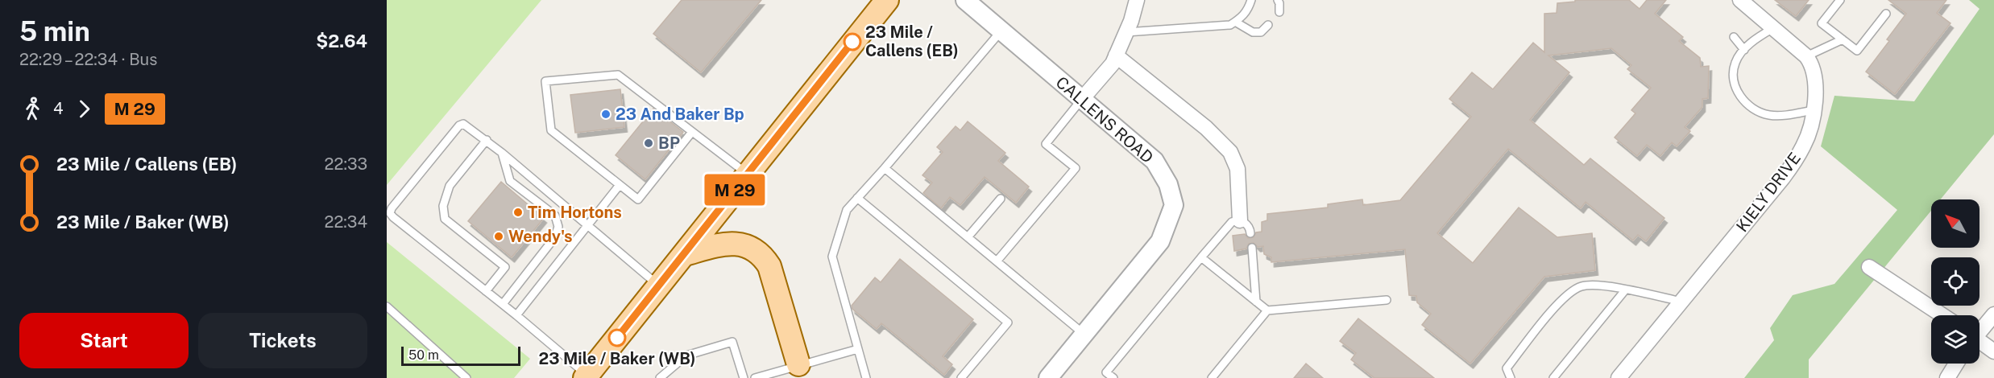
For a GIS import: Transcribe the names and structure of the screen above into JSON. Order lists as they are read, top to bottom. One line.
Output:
{"streets":{"street":["CALLENS ROAD","KIELY DRIVE"]},"places":["23 Mile / Callens (EB)","23 And Baker Bp","BP","Tim Hortons","Wendy's","23 Mile / Baker (WB)"],"scale_bar":"50 m","north":"top left","page":{"heading":["5 min","22:29 – 22:34 · Bus","$2.64"],"on_map":"M 29","legs":["4","M 29"],"list":[{"name":"23 Mile / Callens (EB)","value":"22:33"},{"name":"23 Mile / Baker (WB)","value":"22:34"}],"buttons":["Start","Tickets"],"scale":"50 m"}}
